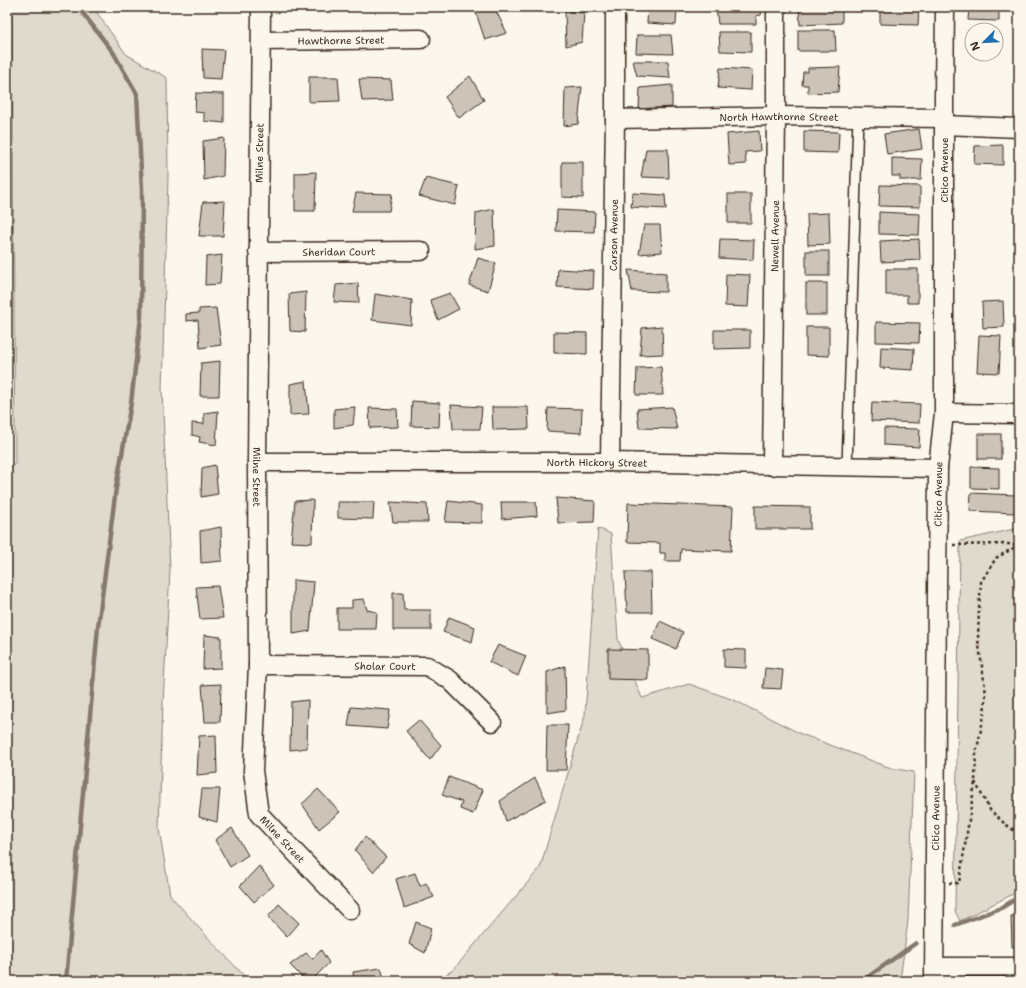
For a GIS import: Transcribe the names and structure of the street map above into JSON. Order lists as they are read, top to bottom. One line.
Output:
{"streets":{"street":["Hawthorne Street","North Hawthorne Street","Milne Street","Citico Avenue","Carson Avenue","Newell Avenue","Sheridan Court","North Hickory Street","Sholar Court"]},"crossings":[["Hawthorne Street","Milne Street"],["North Hawthorne Street","Citico Avenue"],["North Hawthorne Street","Carson Avenue"],["North Hawthorne Street","Newell Avenue"],["Milne Street","Sheridan Court"],["Milne Street","North Hickory Street"],["Milne Street","Sholar Court"],["Citico Avenue","North Hickory Street"],["Carson Avenue","North Hickory Street"],["Newell Avenue","North Hickory Street"]],"north":"bottom left"}
